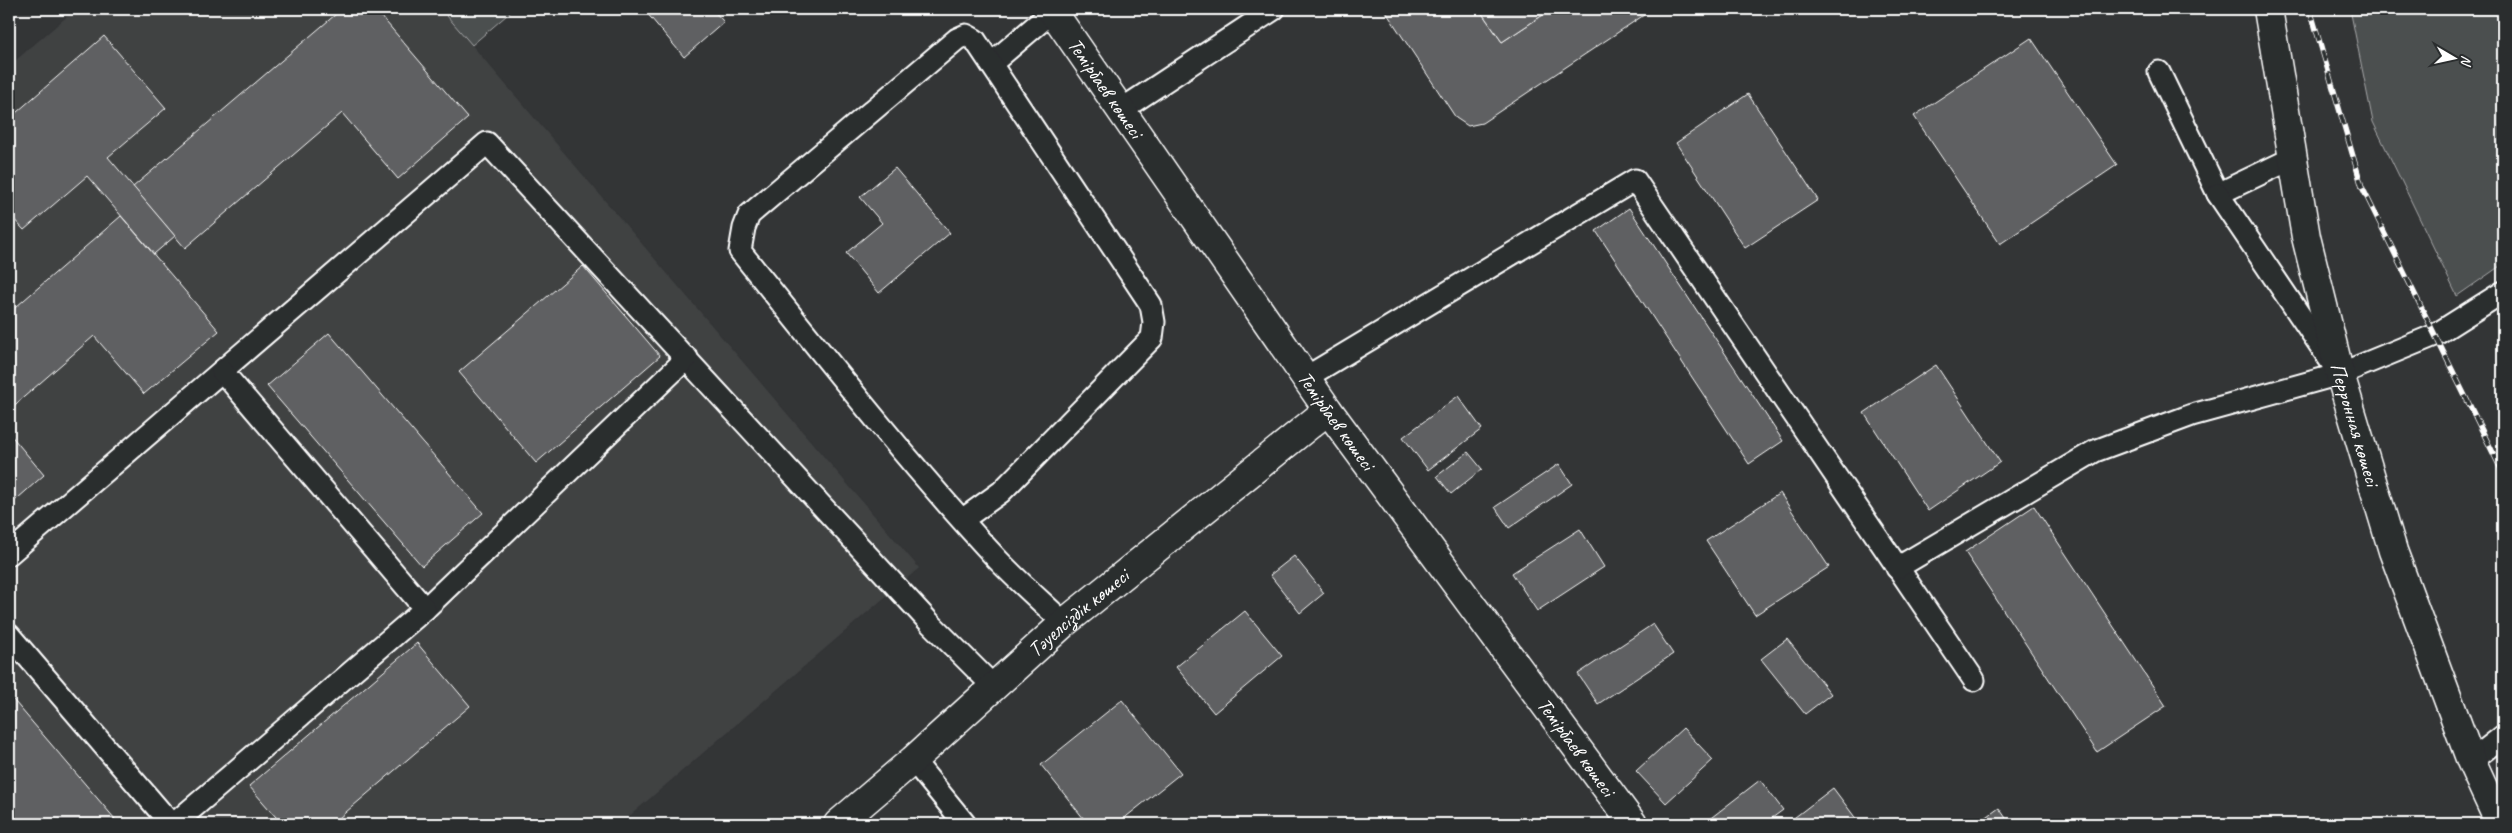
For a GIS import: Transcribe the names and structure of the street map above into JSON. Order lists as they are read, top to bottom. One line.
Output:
{"streets":{"street":["Темірбаев көшесі","Перронная көшесі","Тәуелсіздік көшесі"]},"crossings":[["Темірбаев көшесі","Тәуелсіздік көшесі"]],"north":"right"}
